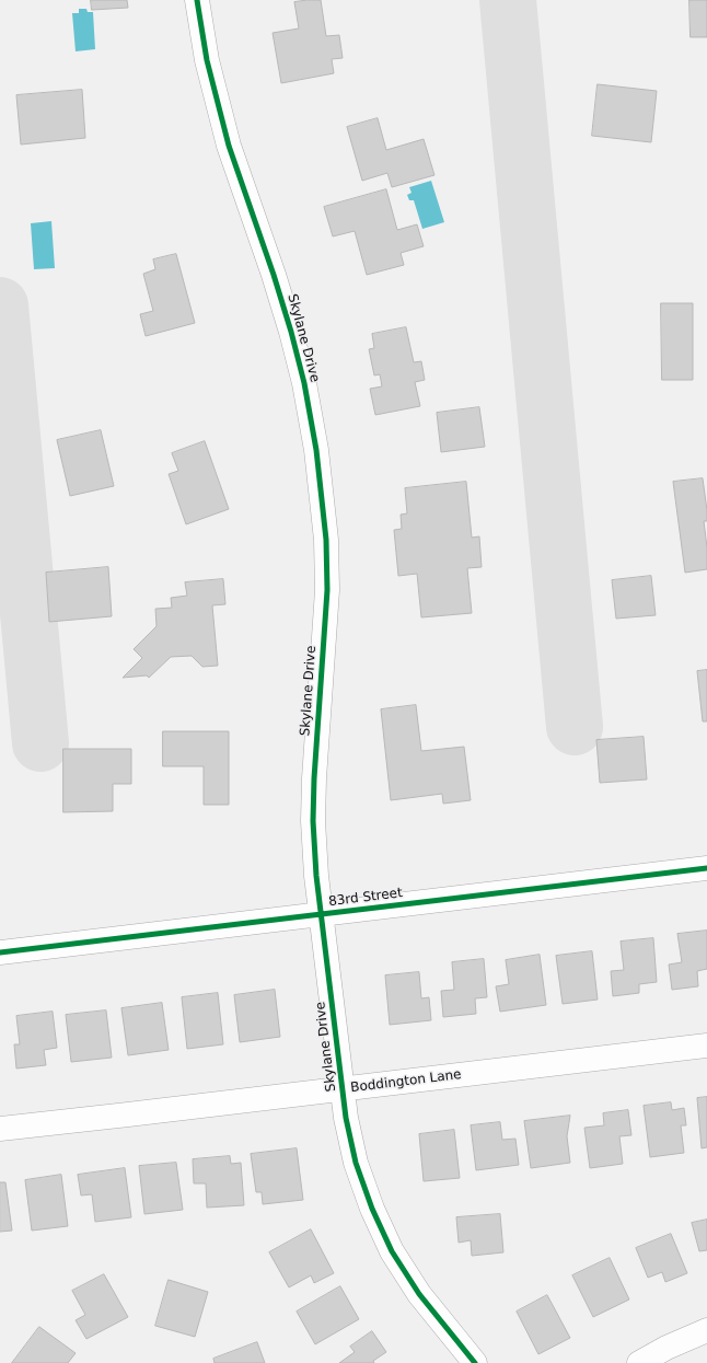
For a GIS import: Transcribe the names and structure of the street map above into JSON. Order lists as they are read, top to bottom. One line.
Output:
{"streets":{"street":["Skylane Drive","83rd Street","Boddington Lane"]},"crossings":[["Skylane Drive","83rd Street"],["Skylane Drive","Boddington Lane"]]}
